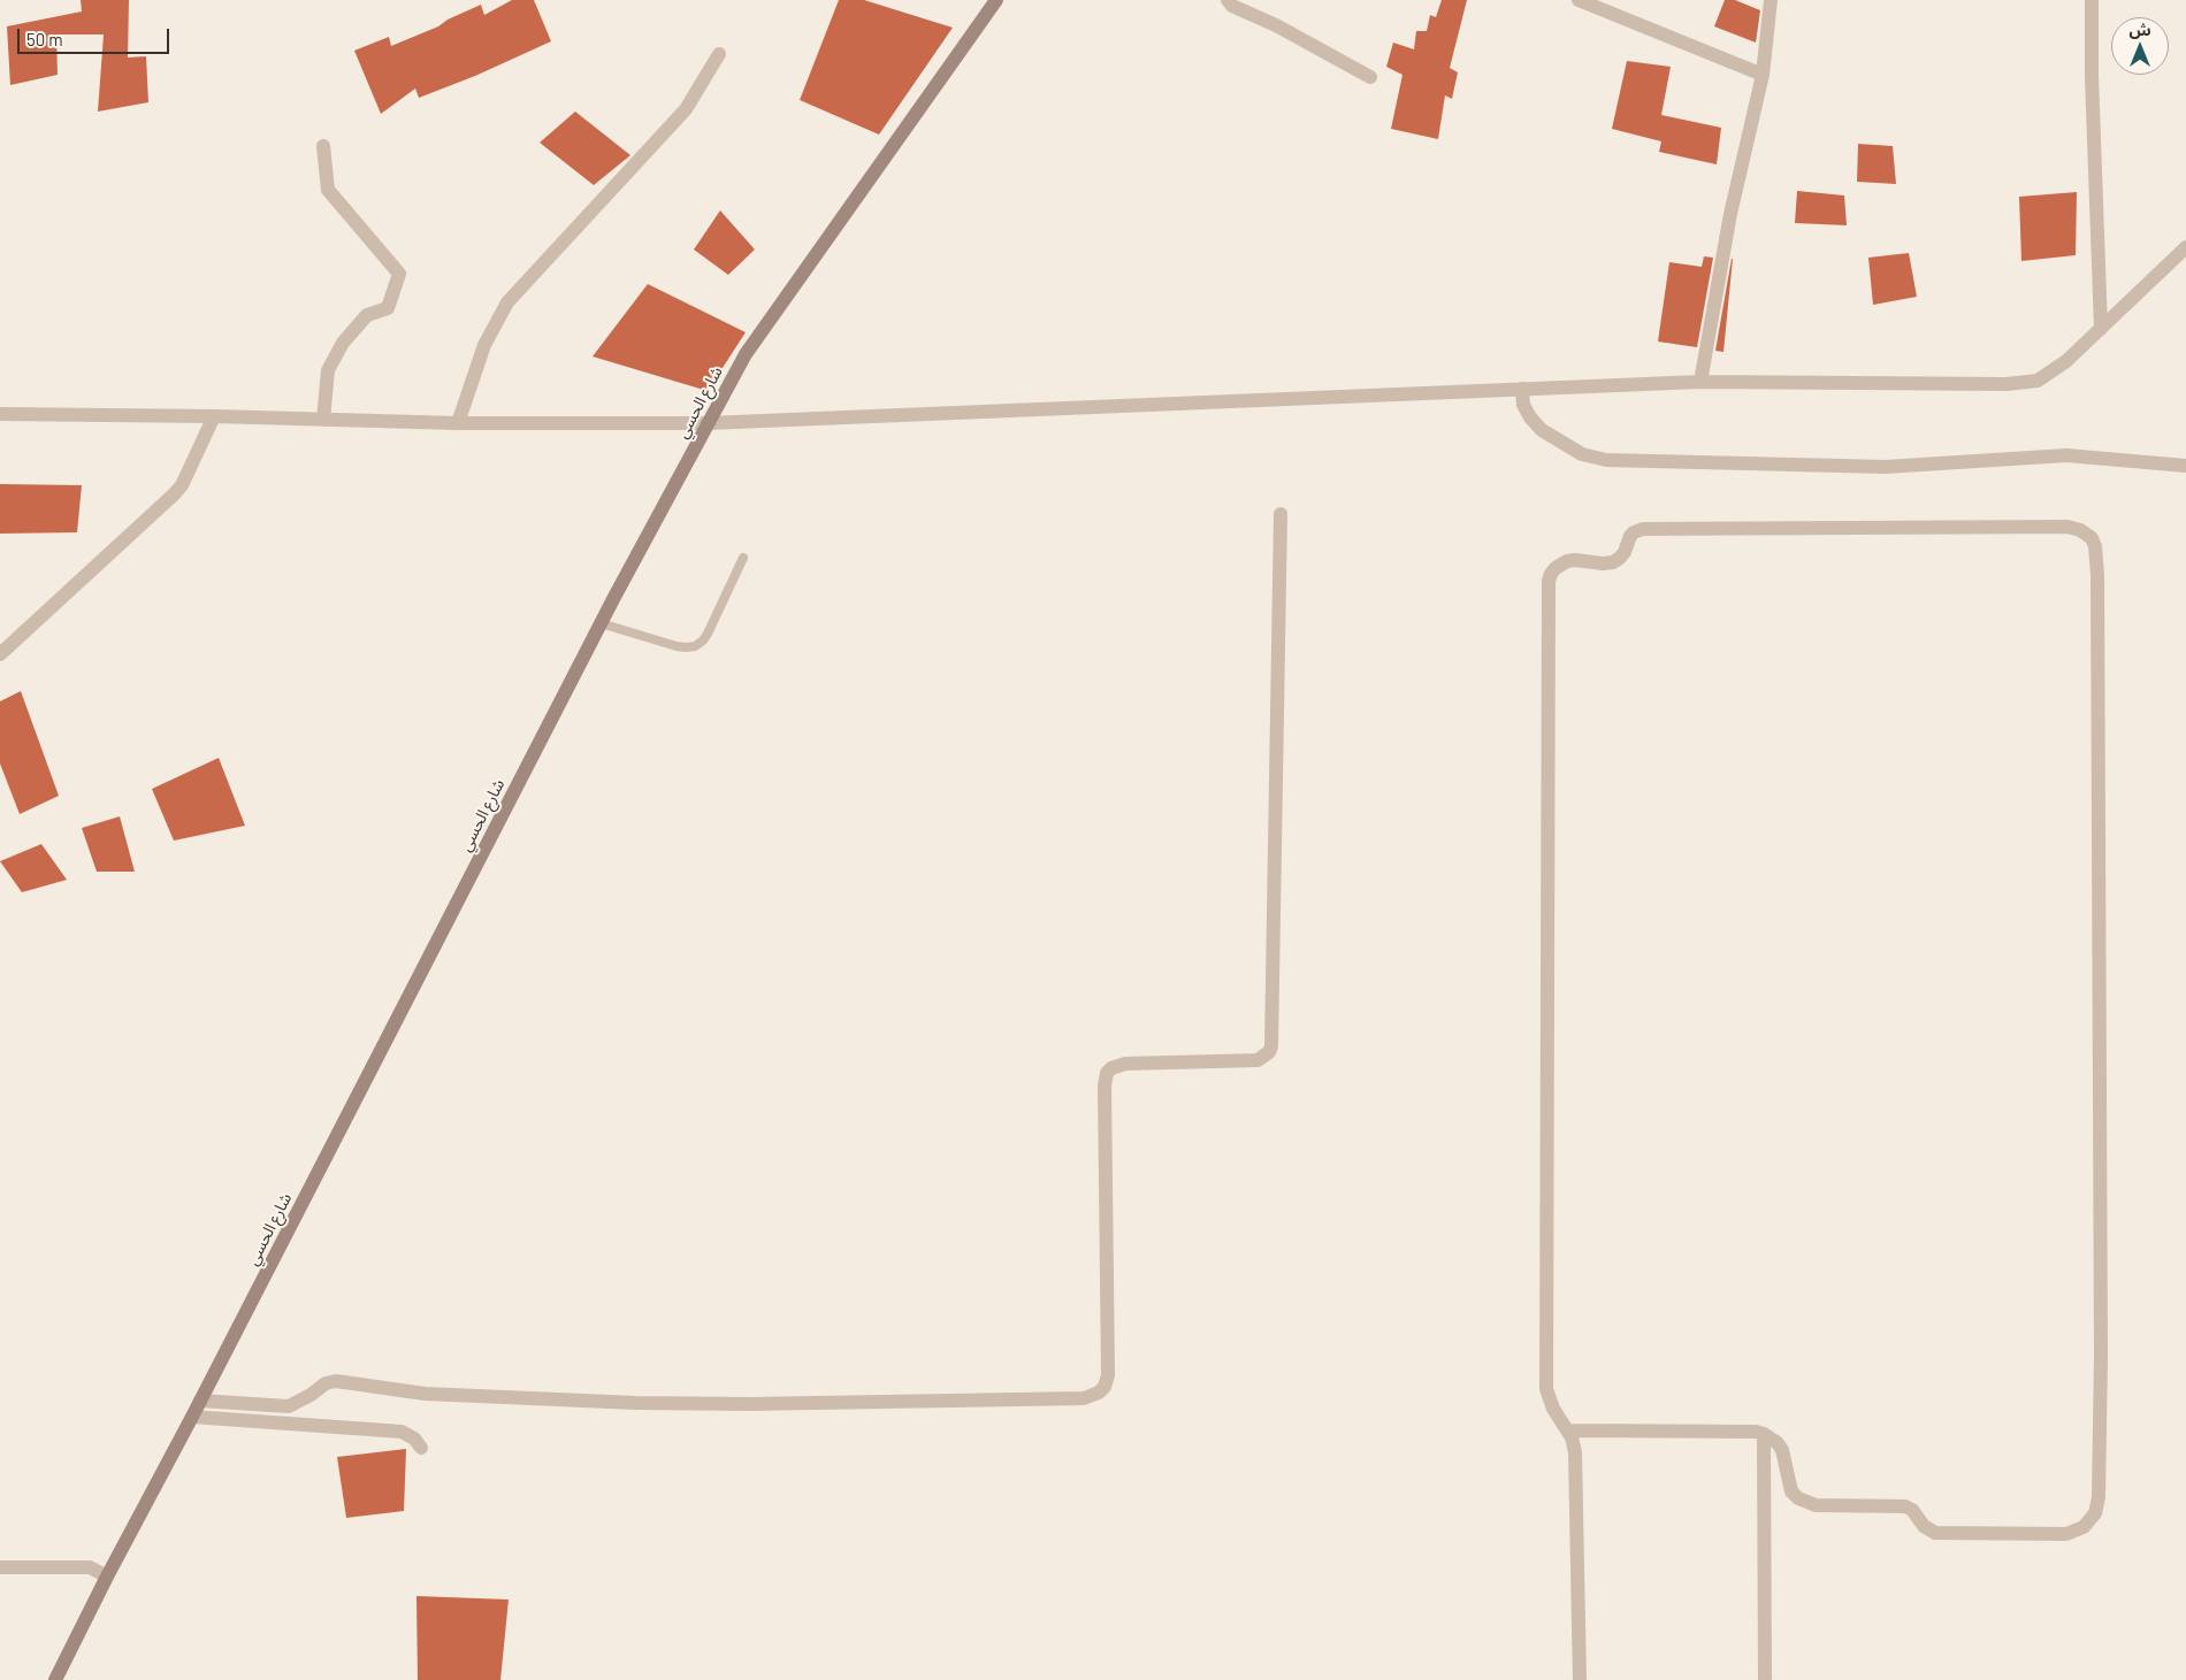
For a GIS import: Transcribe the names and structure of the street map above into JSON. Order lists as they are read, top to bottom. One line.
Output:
{"streets":{"street":["شارع الحسي"]},"scale_bar":"50 m","north":"top"}
